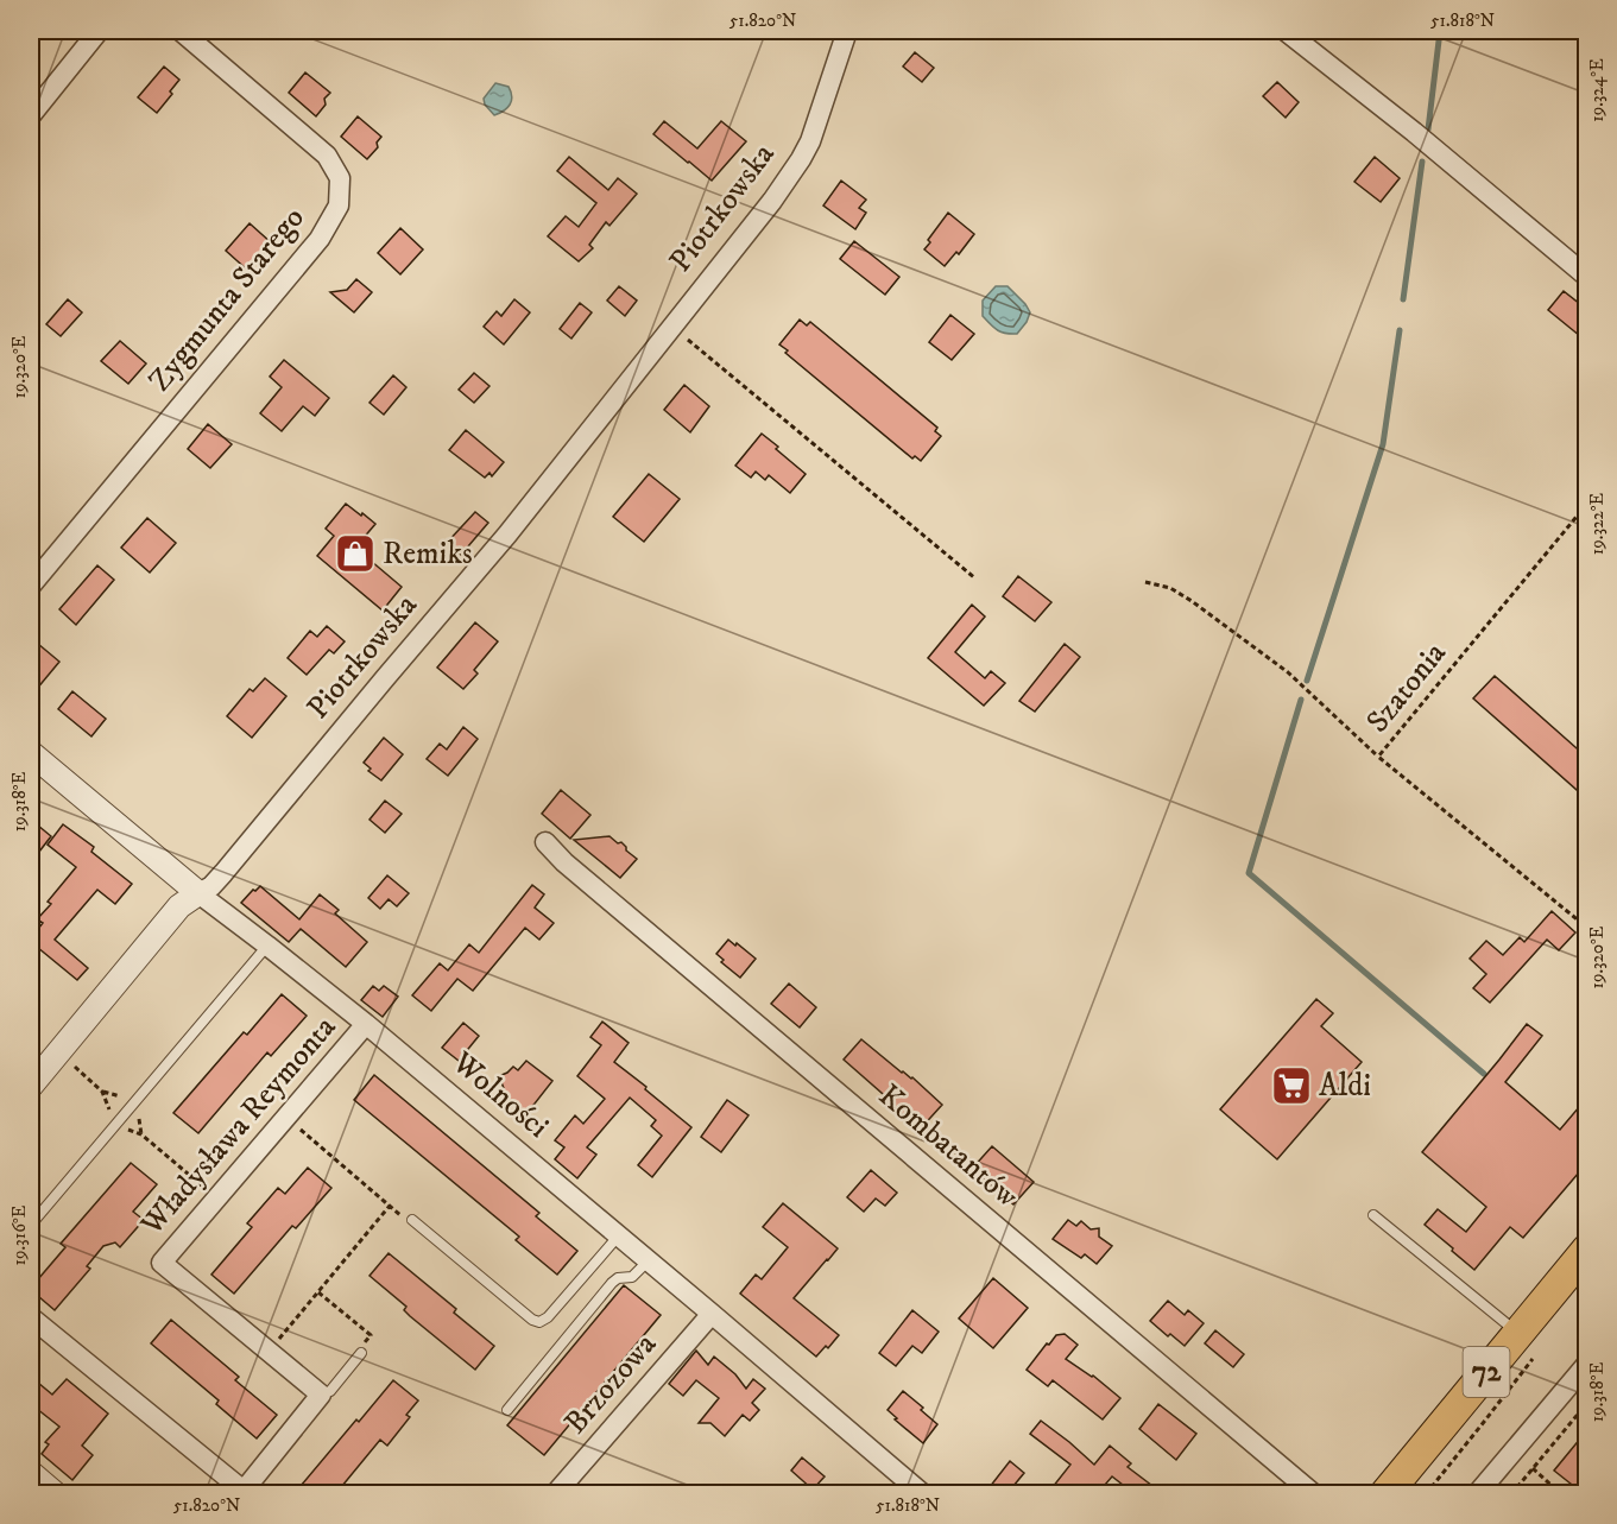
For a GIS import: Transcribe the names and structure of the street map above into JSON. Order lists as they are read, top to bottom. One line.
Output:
{"streets":{"main road":["72"],"street":["Piotrkowska","Zygmunta Starego","Wolności","Władysława Reymonta","Kombatantów","Brzozowa"],"path":["Szatonia"]},"crossings":[["Piotrkowska","Wolności"],["Wolności","Władysława Reymonta"],["Wolności","Brzozowa"]],"places":{"shop":["Remiks"],"supermarket":["Aldi"]},"coordinates":["51.820°N","51.818°N","19.324°E","19.320°E","19.322°E","19.318°E","19.316°E"]}
